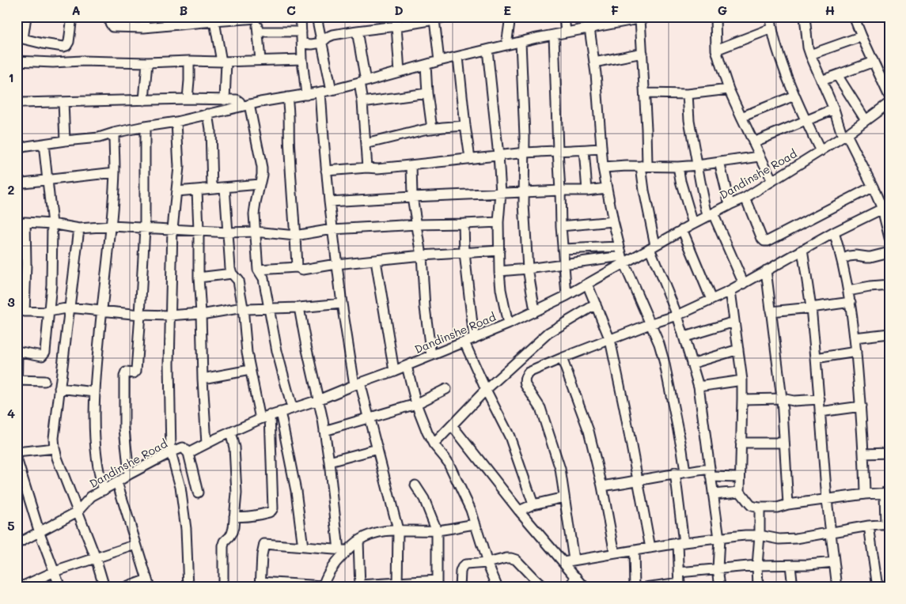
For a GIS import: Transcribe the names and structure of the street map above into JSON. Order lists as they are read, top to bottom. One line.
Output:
{"streets":{"street":["Dandinshe Road"]},"grid":{"columns":["A","B","C","D","E","F","G","H"],"rows":["1","2","3","4","5"]}}
